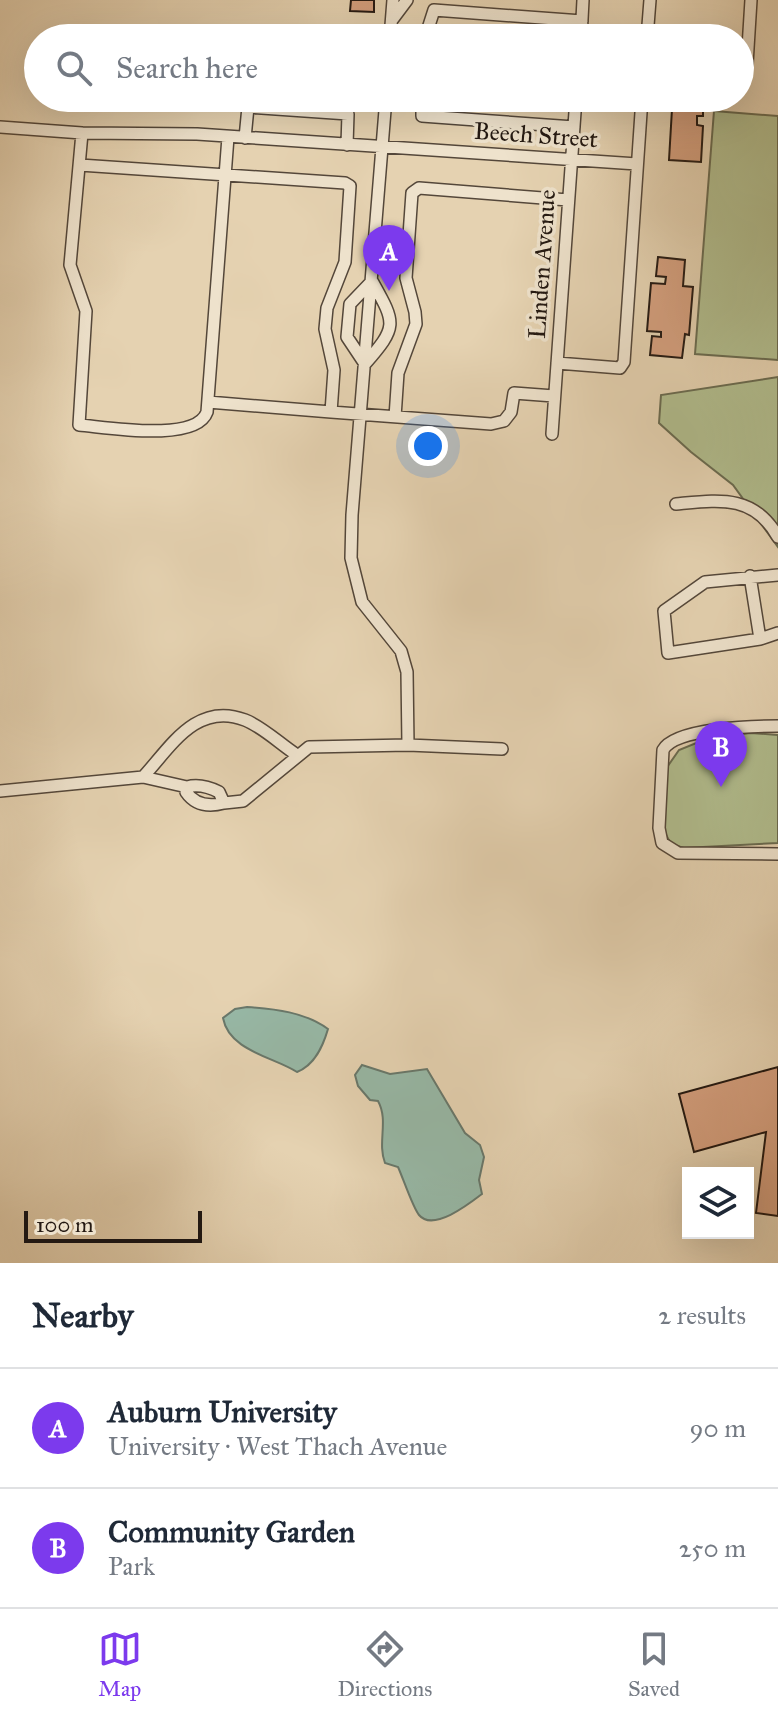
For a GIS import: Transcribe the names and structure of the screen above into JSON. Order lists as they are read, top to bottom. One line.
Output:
{"streets":{"street":["Beech Street","Linden Avenue"]},"crossings":[["Beech Street","Linden Avenue"]],"scale_bar":"100 m","page":{"search":"Search here","pins":["A","B"],"scale":"100 m","heading":["Nearby","2 results"],"list":[{"mark":"A","name":"Auburn University","note":"University · West Thach Avenue","value":"90 m"},{"mark":"B","name":"Community Garden","note":"Park","value":"250 m"}],"nav":["Map","Directions","Saved"]}}
